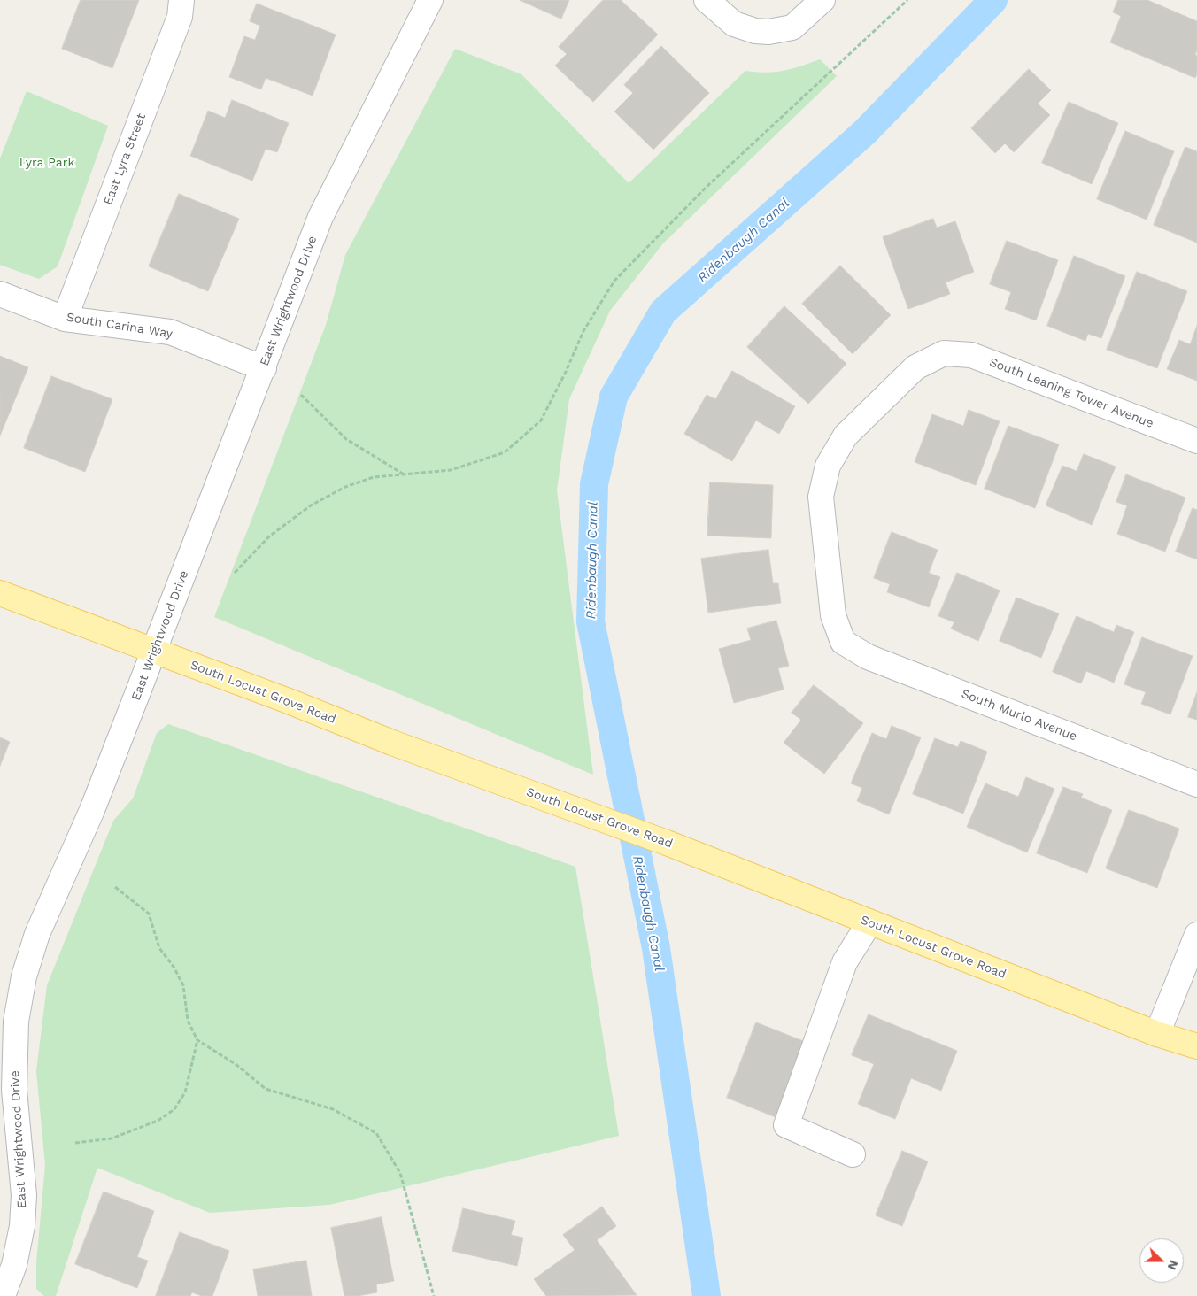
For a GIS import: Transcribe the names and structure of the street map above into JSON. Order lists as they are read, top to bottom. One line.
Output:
{"streets":{"main road":["South Locust Grove Road"],"street":["East Lyra Street","East Wrightwood Drive","South Carina Way","South Leaning Tower Avenue","South Murlo Avenue"]},"crossings":[["East Lyra Street","South Carina Way"],["East Wrightwood Drive","South Carina Way"],["East Wrightwood Drive","South Locust Grove Road"],["South Leaning Tower Avenue","South Murlo Avenue"]],"water":["Ridenbaugh Canal"],"parks":["Lyra Park"],"north":"right"}
